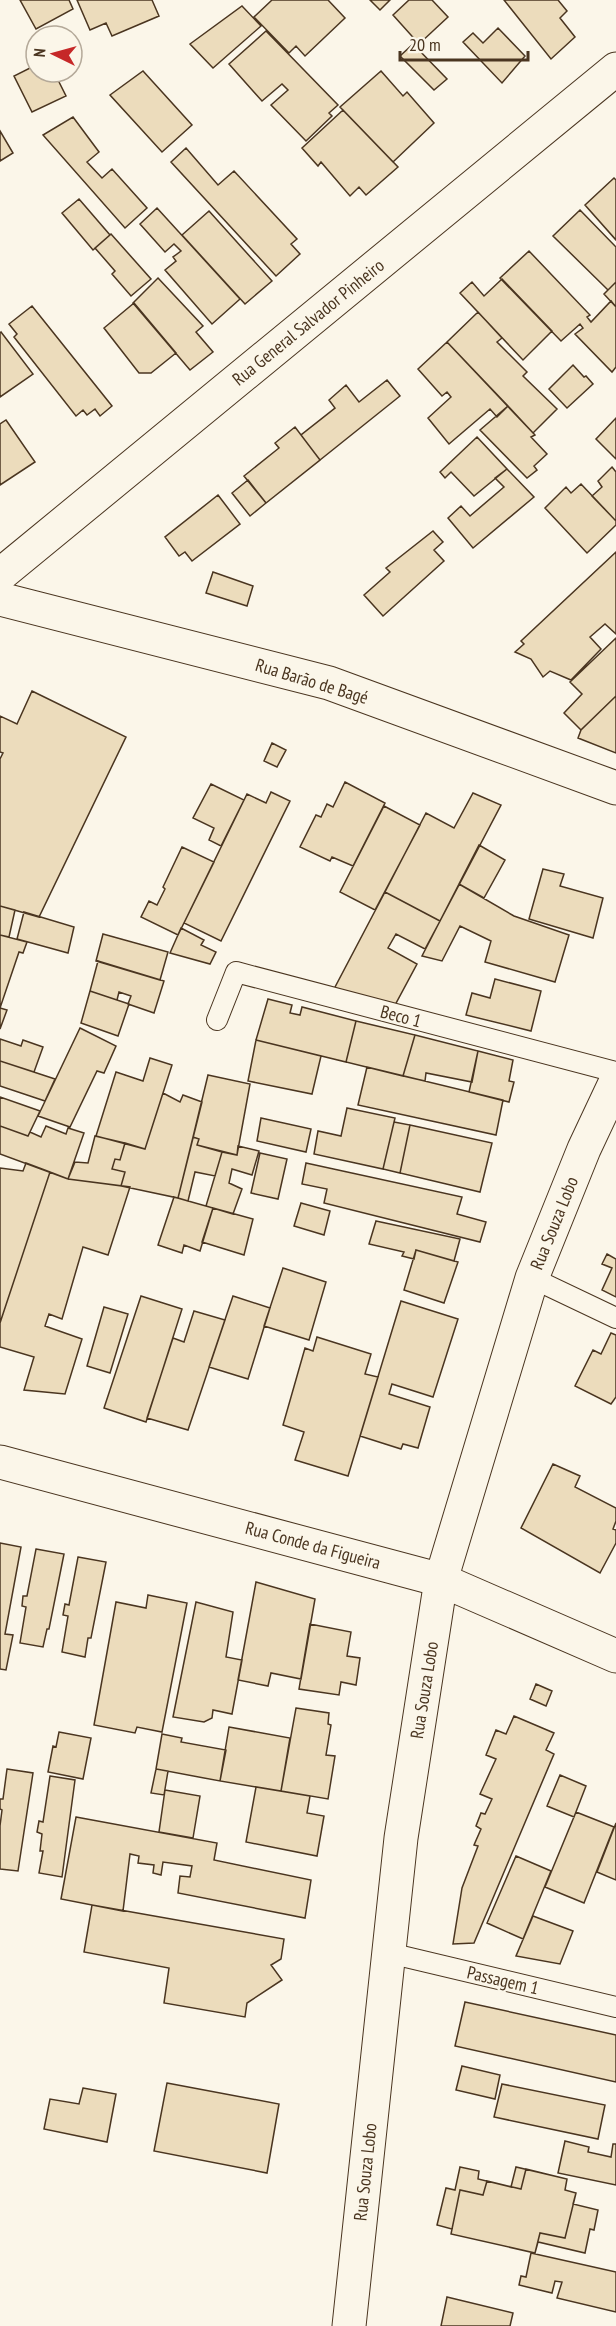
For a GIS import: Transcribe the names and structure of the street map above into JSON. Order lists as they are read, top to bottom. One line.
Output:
{"streets":{"street":["Rua General Salvador Pinheiro","Rua Barão de Bagé","Rua Souza Lobo","Rua Conde da Figueira"],"lane":["Beco 1","Passagem 1"]},"crossings":[["Rua Souza Lobo","Rua Conde da Figueira"],["Rua Souza Lobo","Passagem 1"]],"scale_bar":"20 m","north":"left"}
